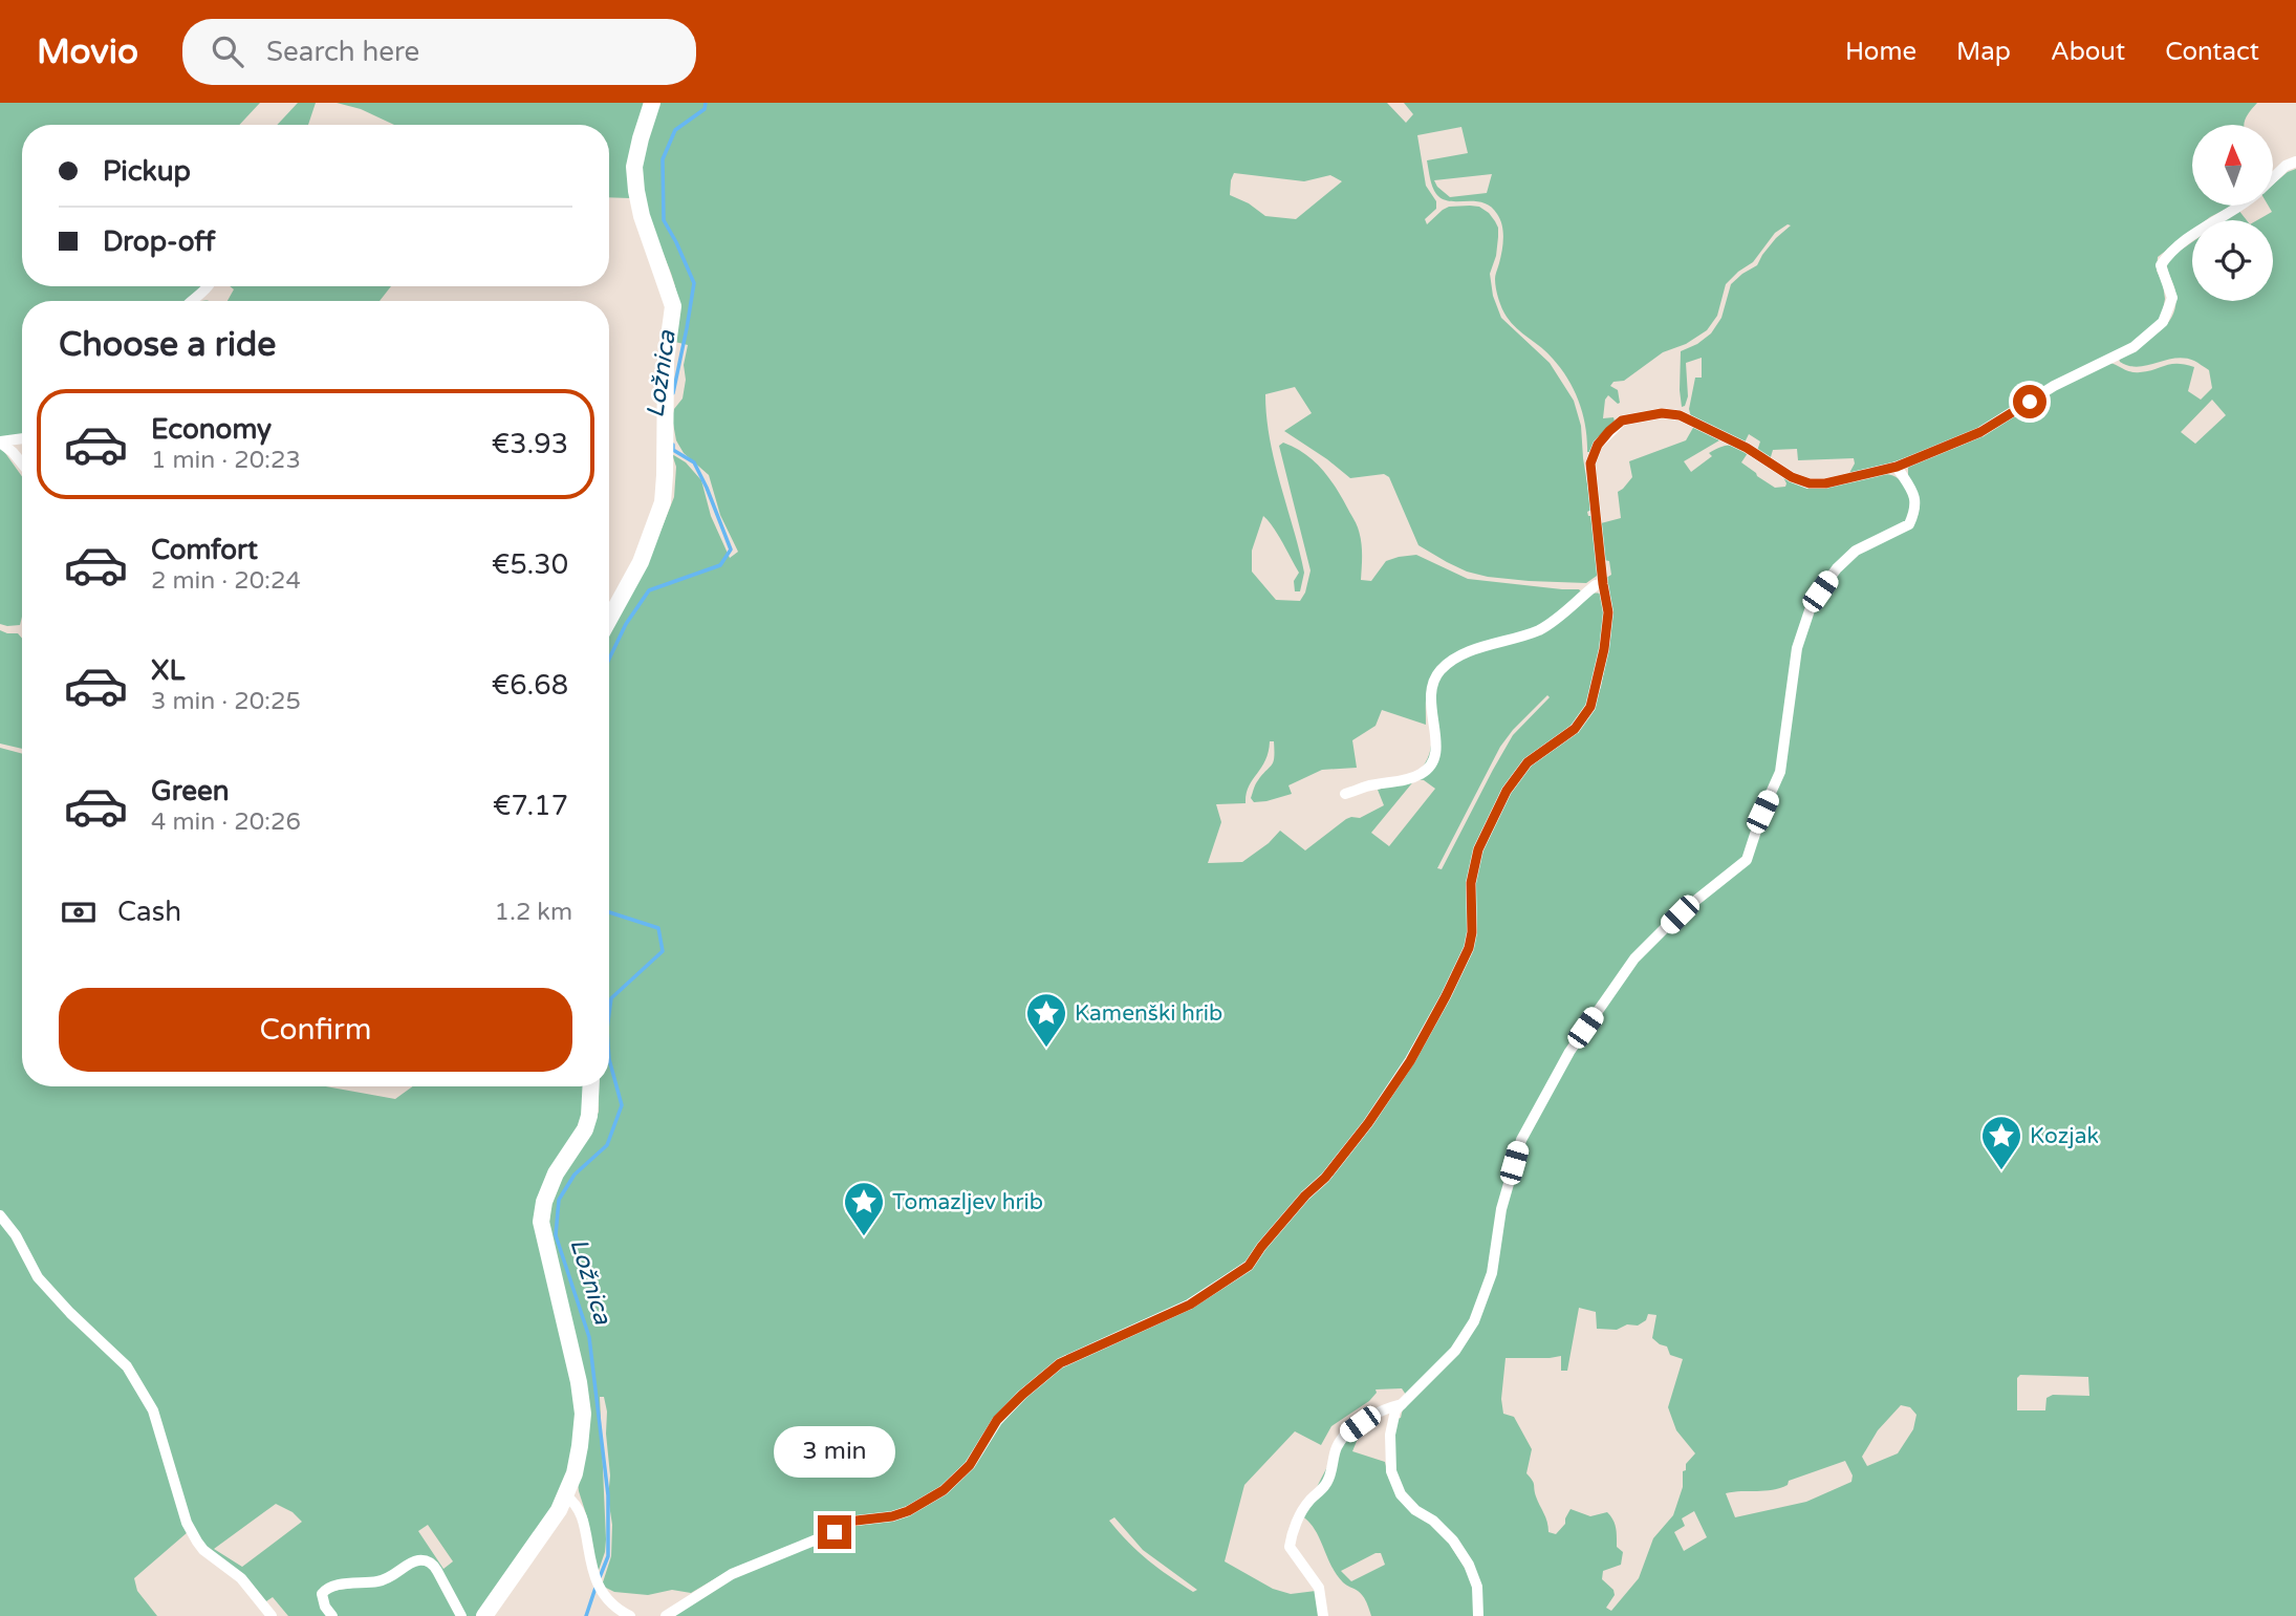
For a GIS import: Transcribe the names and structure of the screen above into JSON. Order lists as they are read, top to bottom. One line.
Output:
{"water":["Ložnica"],"places":{"place":["Kamenški hrib","Kozjak","Tomazljev hrib"]},"north":"top","page":{"header":"Movio","search":"Search here","nav":["Home","Map","About","Contact"],"banner":["Pickup","Drop-off"],"heading":"Choose a ride","list":[{"name":"Economy","note":"1 min · 20:23","value":"€3.93"},{"name":"Comfort","note":"2 min · 20:24","value":"€5.30"},{"name":"XL","note":"3 min · 20:25","value":"€6.68"},{"name":"Green","note":"4 min · 20:26","value":"€7.17"}],"pay":["Cash","1.2 km"],"buttons":"Confirm","bubble":"3 min"}}
